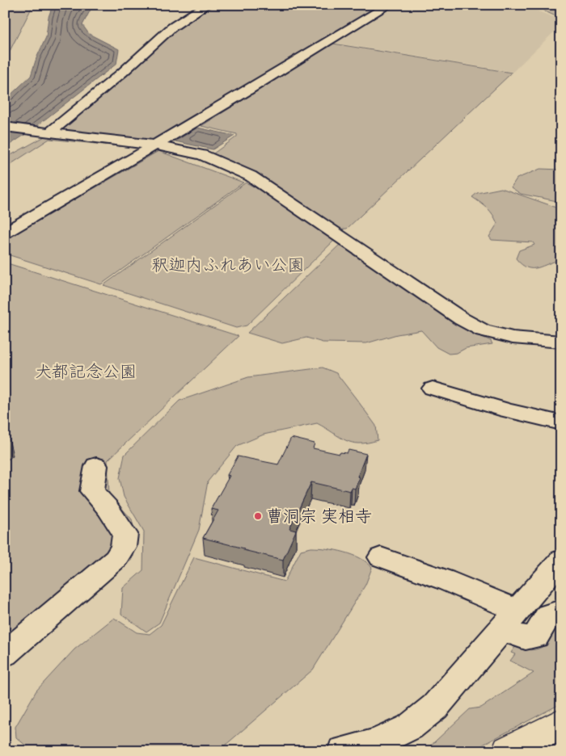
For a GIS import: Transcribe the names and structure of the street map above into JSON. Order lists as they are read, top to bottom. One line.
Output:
{"parks":["釈迦内ふれあい公園","犬都記念公園"],"places":["曹洞宗 実相寺"]}
